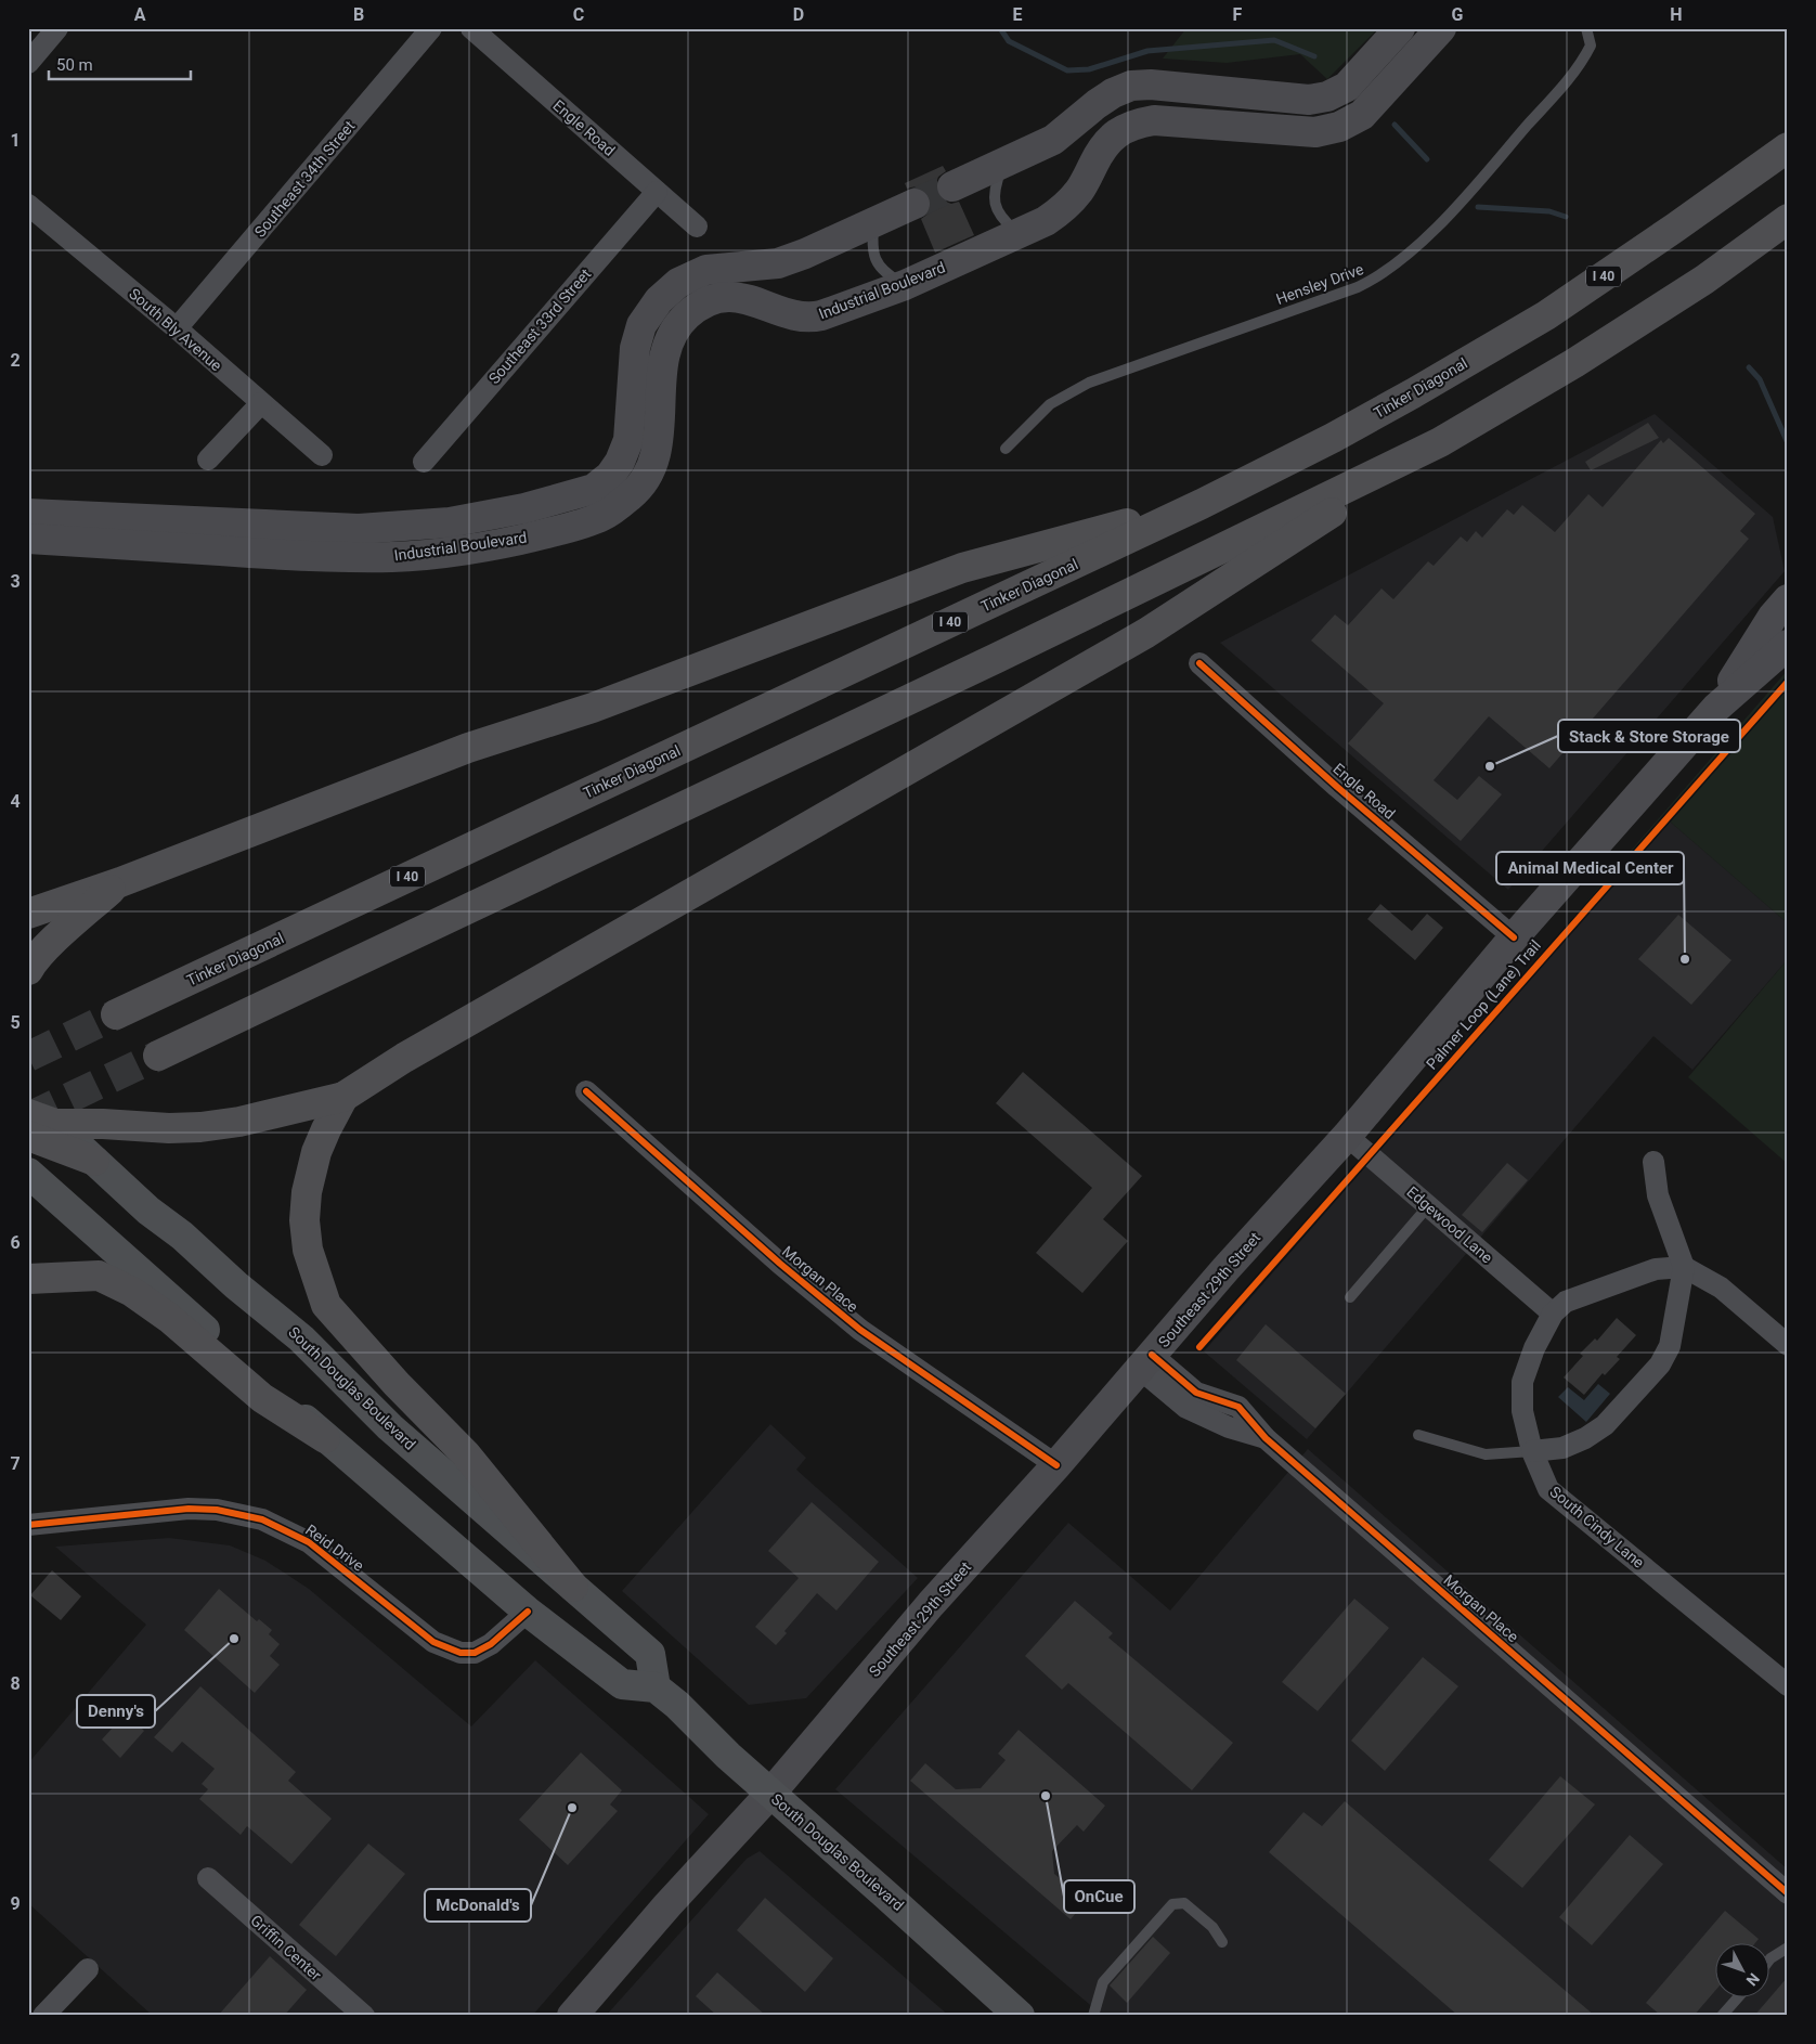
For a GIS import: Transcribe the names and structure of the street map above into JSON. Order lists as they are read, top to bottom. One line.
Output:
{"streets":{"highway":["I 40","Tinker Diagonal"],"main road":["Industrial Boulevard","Southeast 29th Street","South Douglas Boulevard"],"street":["Engle Road","Southeast 34th Street","Southeast 33rd Street","South Bly Avenue","Edgewood Lane","Morgan Place","South Cindy Lane","Reid Drive","Griffin Center"],"lane":["Hensley Drive"],"cycle path":["Palmer Loop (Lane) Trail"]},"crossings":[["Engle Road","Southeast 33rd Street"],["Engle Road","Southeast 29th Street"],["Southeast 34th Street","South Bly Avenue"],["Edgewood Lane","Southeast 29th Street"],["Edgewood Lane","South Cindy Lane"],["Morgan Place","Southeast 29th Street"],["Southeast 29th Street","South Douglas Boulevard"]],"places":["Stack & Store Storage","Animal Medical Center","Denny's","OnCue","McDonald's"],"scale_bar":"50 m","north":"bottom right","grid":{"columns":["A","B","C","D","E","F","G","H"],"rows":["1","2","3","4","5","6","7","8","9"]}}
